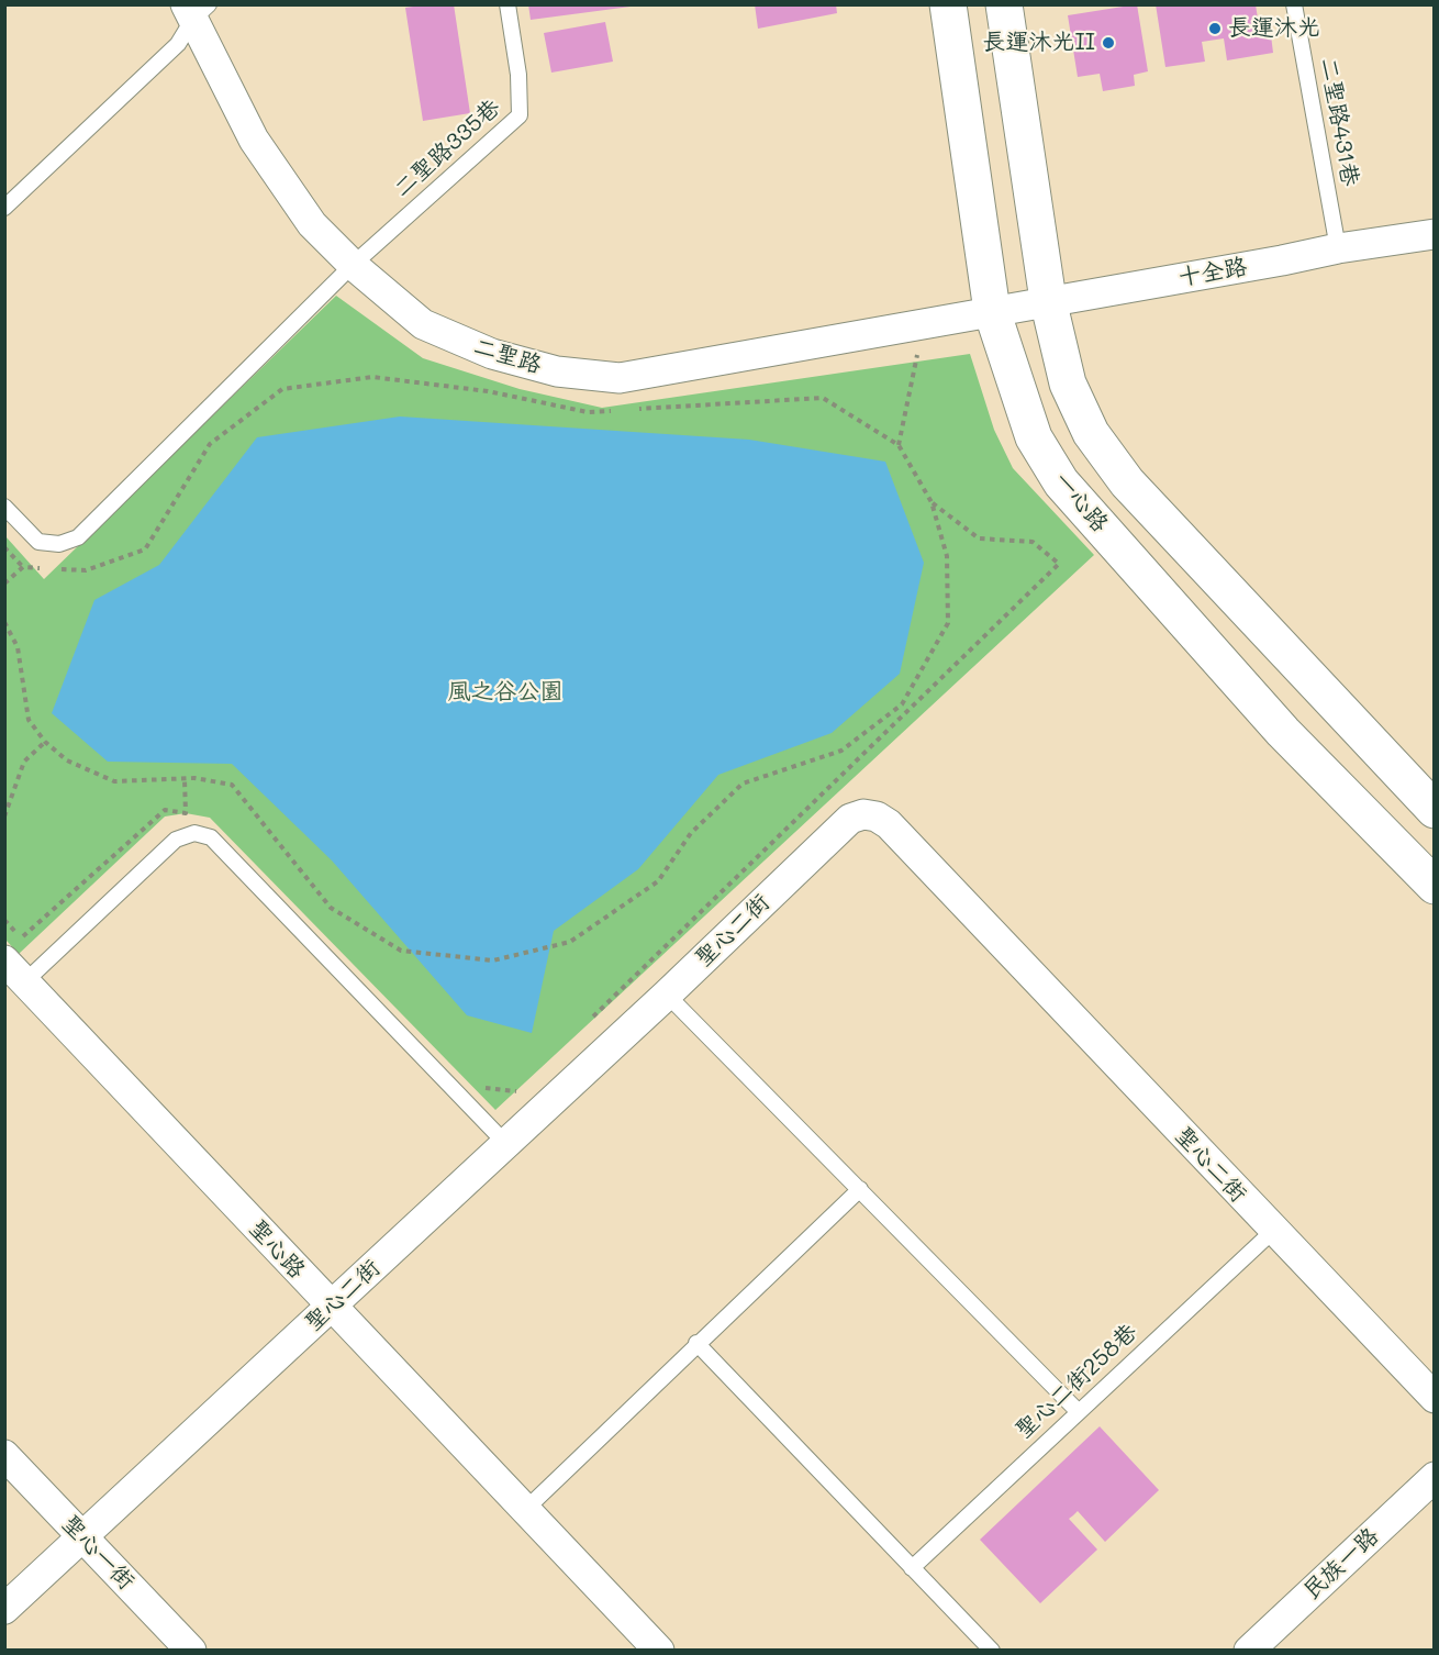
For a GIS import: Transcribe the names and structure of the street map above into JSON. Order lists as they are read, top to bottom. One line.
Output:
{"streets":{"street":["十全路","二聖路","一心路","聖心二街","聖心路","聖心一街","民族一路"],"lane":["二聖路431巷","二聖路335巷","聖心二街258巷"]},"crossings":[["二聖路431巷","十全路"],["二聖路335巷","二聖路"],["十全路","二聖路"],["十全路","一心路"],["二聖路","一心路"],["聖心二街","聖心路"],["聖心二街","聖心二街258巷"],["聖心二街","聖心一街"]],"parks":["風之谷公園"],"places":["長運沐光","長運沐光II"]}
